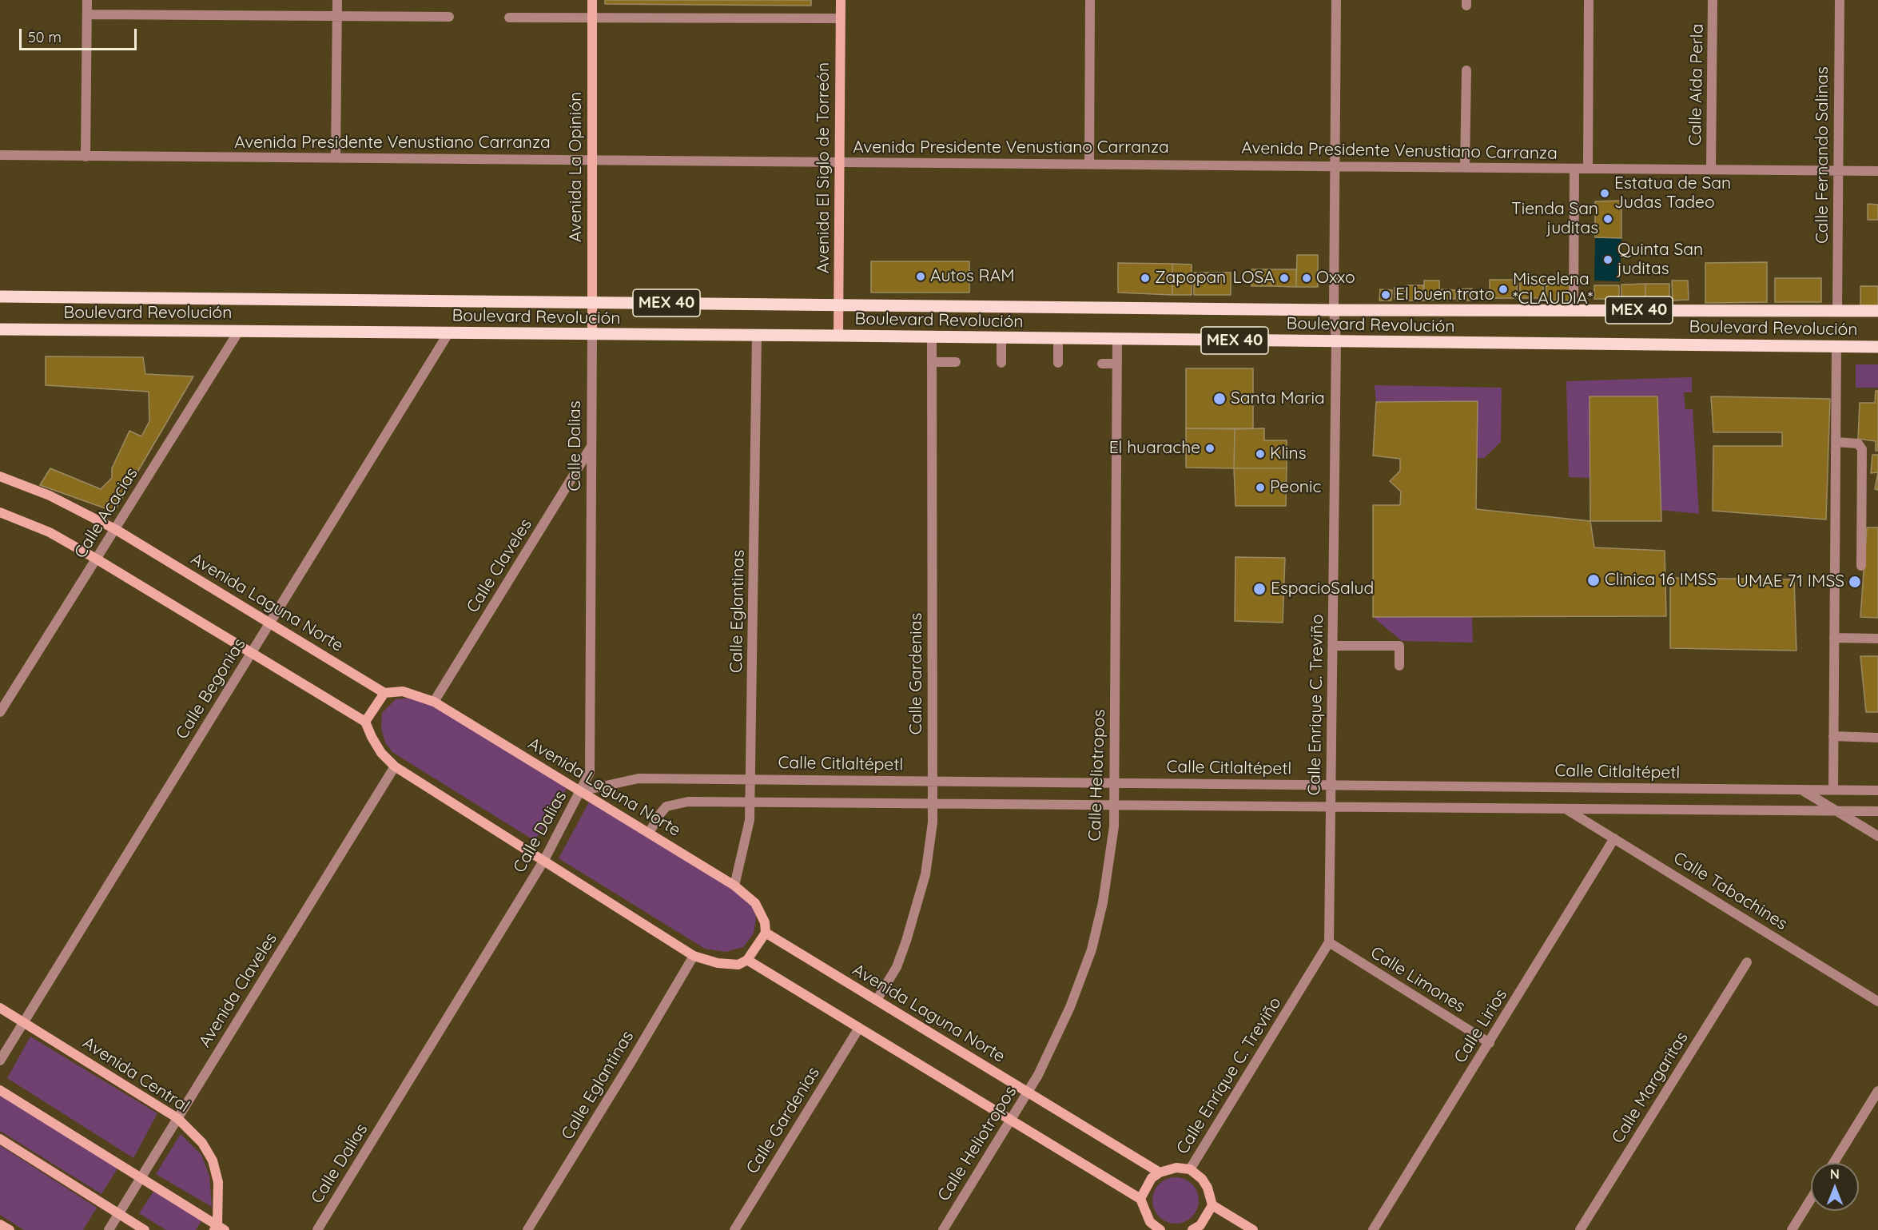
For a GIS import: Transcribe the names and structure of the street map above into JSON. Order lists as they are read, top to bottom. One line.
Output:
{"streets":{"main road":["MEX 40","Boulevard Revolución"],"street":["Calle Aída Perla","Avenida Presidente Venustiano Carranza","Calle Fernando Salinas","Avenida La Opinión","Avenida El Siglo de Torreón","Calle Dalias","Calle Acacias","Calle Claveles","Avenida Laguna Norte","Calle Eglantinas","Calle Gardenias","Calle Begonias","Calle Enrique C. Treviño","Calle Citlaltépetl","Calle Heliotropos","Calle Tabachines","Calle Limones","Avenida Claveles","Calle Lirios","Avenida Central","Calle Margaritas"]},"crossings":[["Calle Aída Perla","Avenida Presidente Venustiano Carranza"],["Avenida Presidente Venustiano Carranza","Calle Fernando Salinas"],["Avenida Presidente Venustiano Carranza","Avenida La Opinión"],["Avenida Presidente Venustiano Carranza","Avenida El Siglo de Torreón"],["Avenida Presidente Venustiano Carranza","Calle Enrique C. Treviño"],["Calle Fernando Salinas","MEX 40"],["Avenida La Opinión","MEX 40"],["Avenida La Opinión","Boulevard Revolución"],["Avenida La Opinión","Calle Dalias"],["Avenida El Siglo de Torreón","MEX 40"],["Avenida El Siglo de Torreón","Boulevard Revolución"],["MEX 40","Calle Enrique C. Treviño"],["Boulevard Revolución","Calle Dalias"],["Boulevard Revolución","Calle Acacias"],["Boulevard Revolución","Calle Eglantinas"],["Boulevard Revolución","Calle Gardenias"],["Boulevard Revolución","Calle Begonias"],["Boulevard Revolución","Calle Enrique C. Treviño"],["Boulevard Revolución","Calle Heliotropos"],["Calle Dalias","Calle Claveles"],["Calle Dalias","Avenida Laguna Norte"],["Calle Dalias","Calle Citlaltépetl"],["Calle Acacias","Avenida Laguna Norte"],["Calle Claveles","Avenida Laguna Norte"],["Avenida Laguna Norte","Calle Eglantinas"],["Avenida Laguna Norte","Calle Gardenias"],["Avenida Laguna Norte","Calle Begonias"],["Avenida Laguna Norte","Calle Citlaltépetl"],["Avenida Laguna Norte","Calle Heliotropos"],["Calle Eglantinas","Calle Citlaltépetl"],["Calle Gardenias","Calle Citlaltépetl"],["Calle Begonias","Avenida Central"],["Calle Enrique C. Treviño","Calle Citlaltépetl"],["Calle Enrique C. Treviño","Calle Limones"],["Calle Citlaltépetl","Calle Heliotropos"],["Calle Tabachines","Calle Lirios"],["Calle Limones","Calle Lirios"],["Avenida Claveles","Avenida Central"]],"places":["Estatua de San Judas Tadeo","Tienda San juditas","Quinta San juditas","Autos RAM","Zapopan","LOSA","Oxxo","Miscelena *CLAUDIA*","El buen trato","Santa Maria","El huarache","Klins","Peonic","Clinica 16 IMSS","UMAE 71 IMSS","EspacioSalud"],"scale_bar":"50 m","north":"top"}
